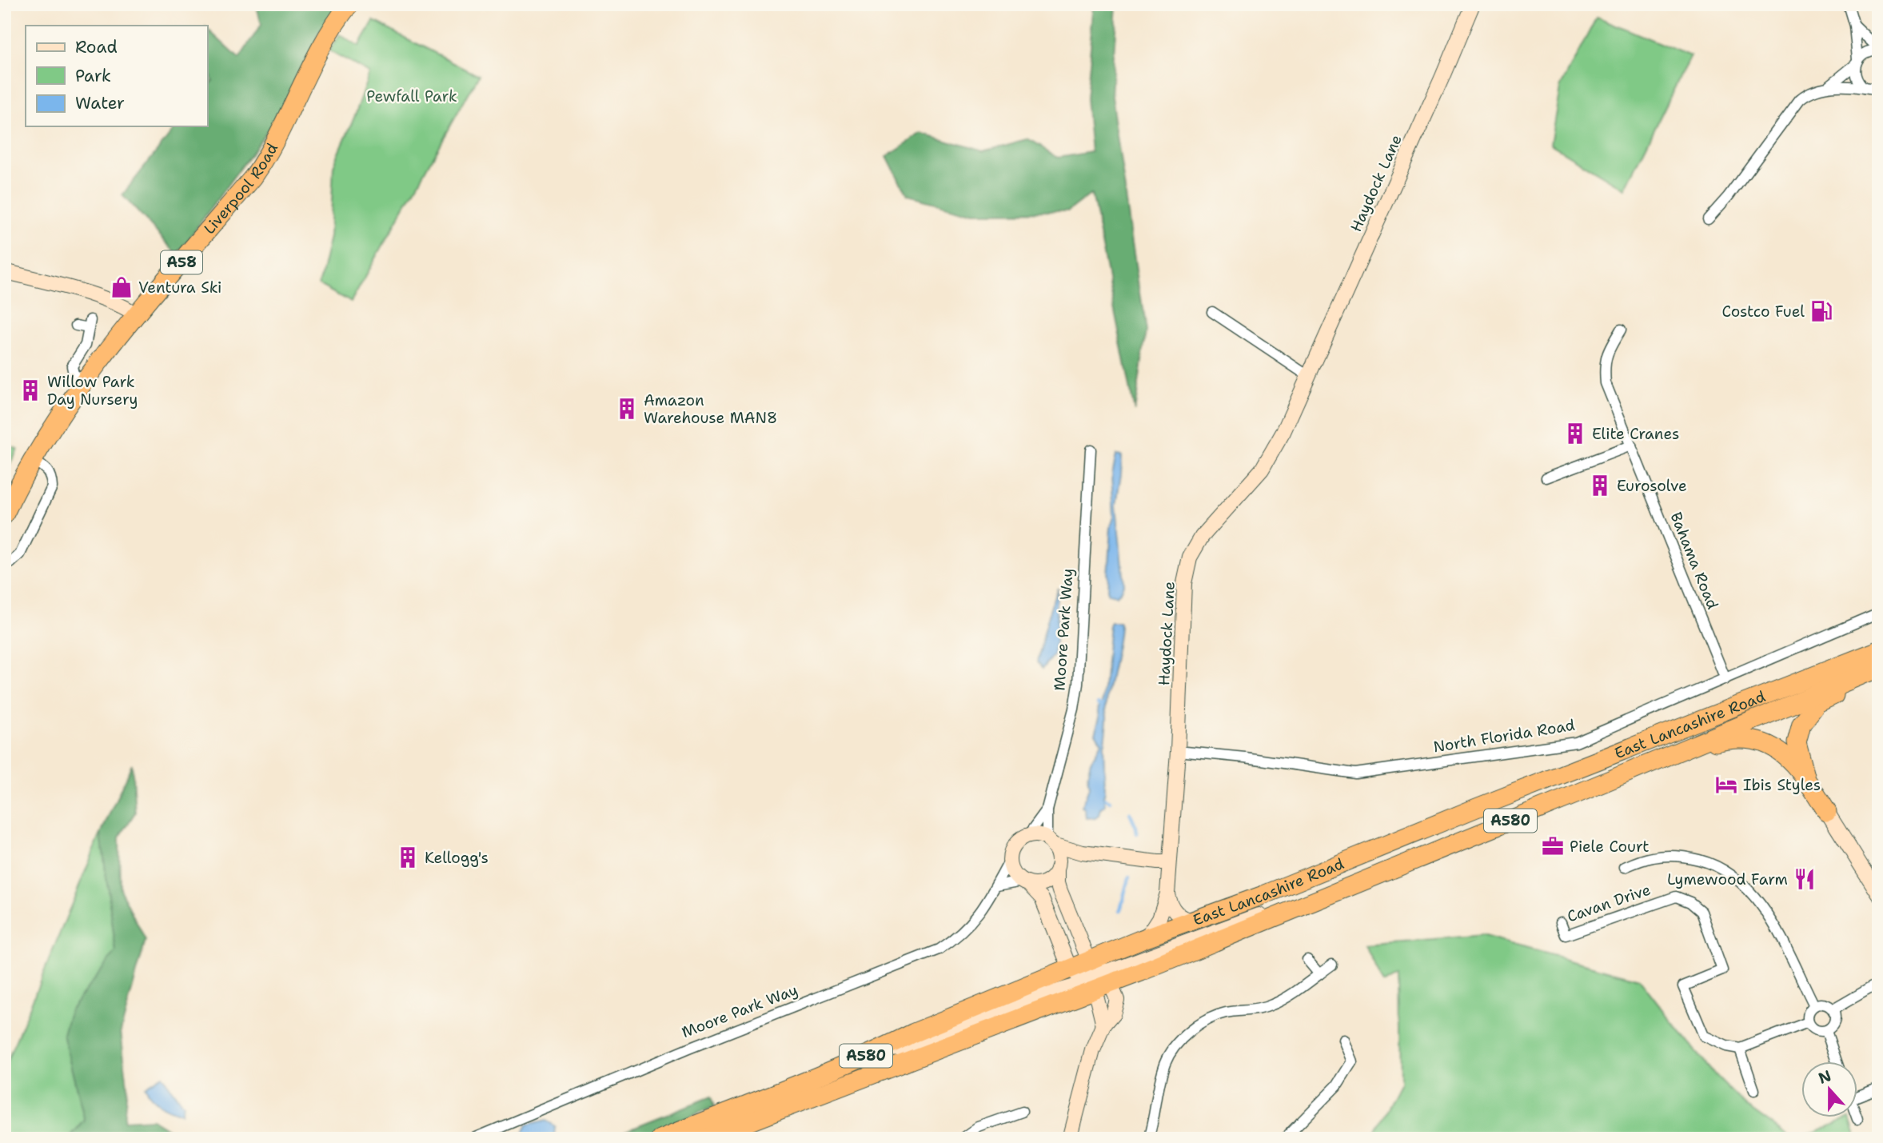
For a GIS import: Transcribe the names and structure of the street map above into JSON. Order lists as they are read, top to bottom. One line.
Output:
{"streets":{"highway":["Liverpool Road","A58","East Lancashire Road","A580"],"street":["Haydock Lane","Bahama Road","Moore Park Way","North Florida Road","Cavan Drive"]},"crossings":[["Haydock Lane","East Lancashire Road"],["Haydock Lane","North Florida Road"],["Bahama Road","North Florida Road"]],"parks":["Pewfall Park"],"places":{"shop":["Ventura Ski"],"fuel station":["Costco Fuel"],"building":["Willow Park Day Nursery","Amazon Warehouse MAN8","Elite Cranes","Eurosolve","Kellogg's"],"hotel":["Ibis Styles"],"office":["Piele Court"],"restaurant":["Lymewood Farm"]},"legend":["Road","Park","Water"],"north":"top"}
